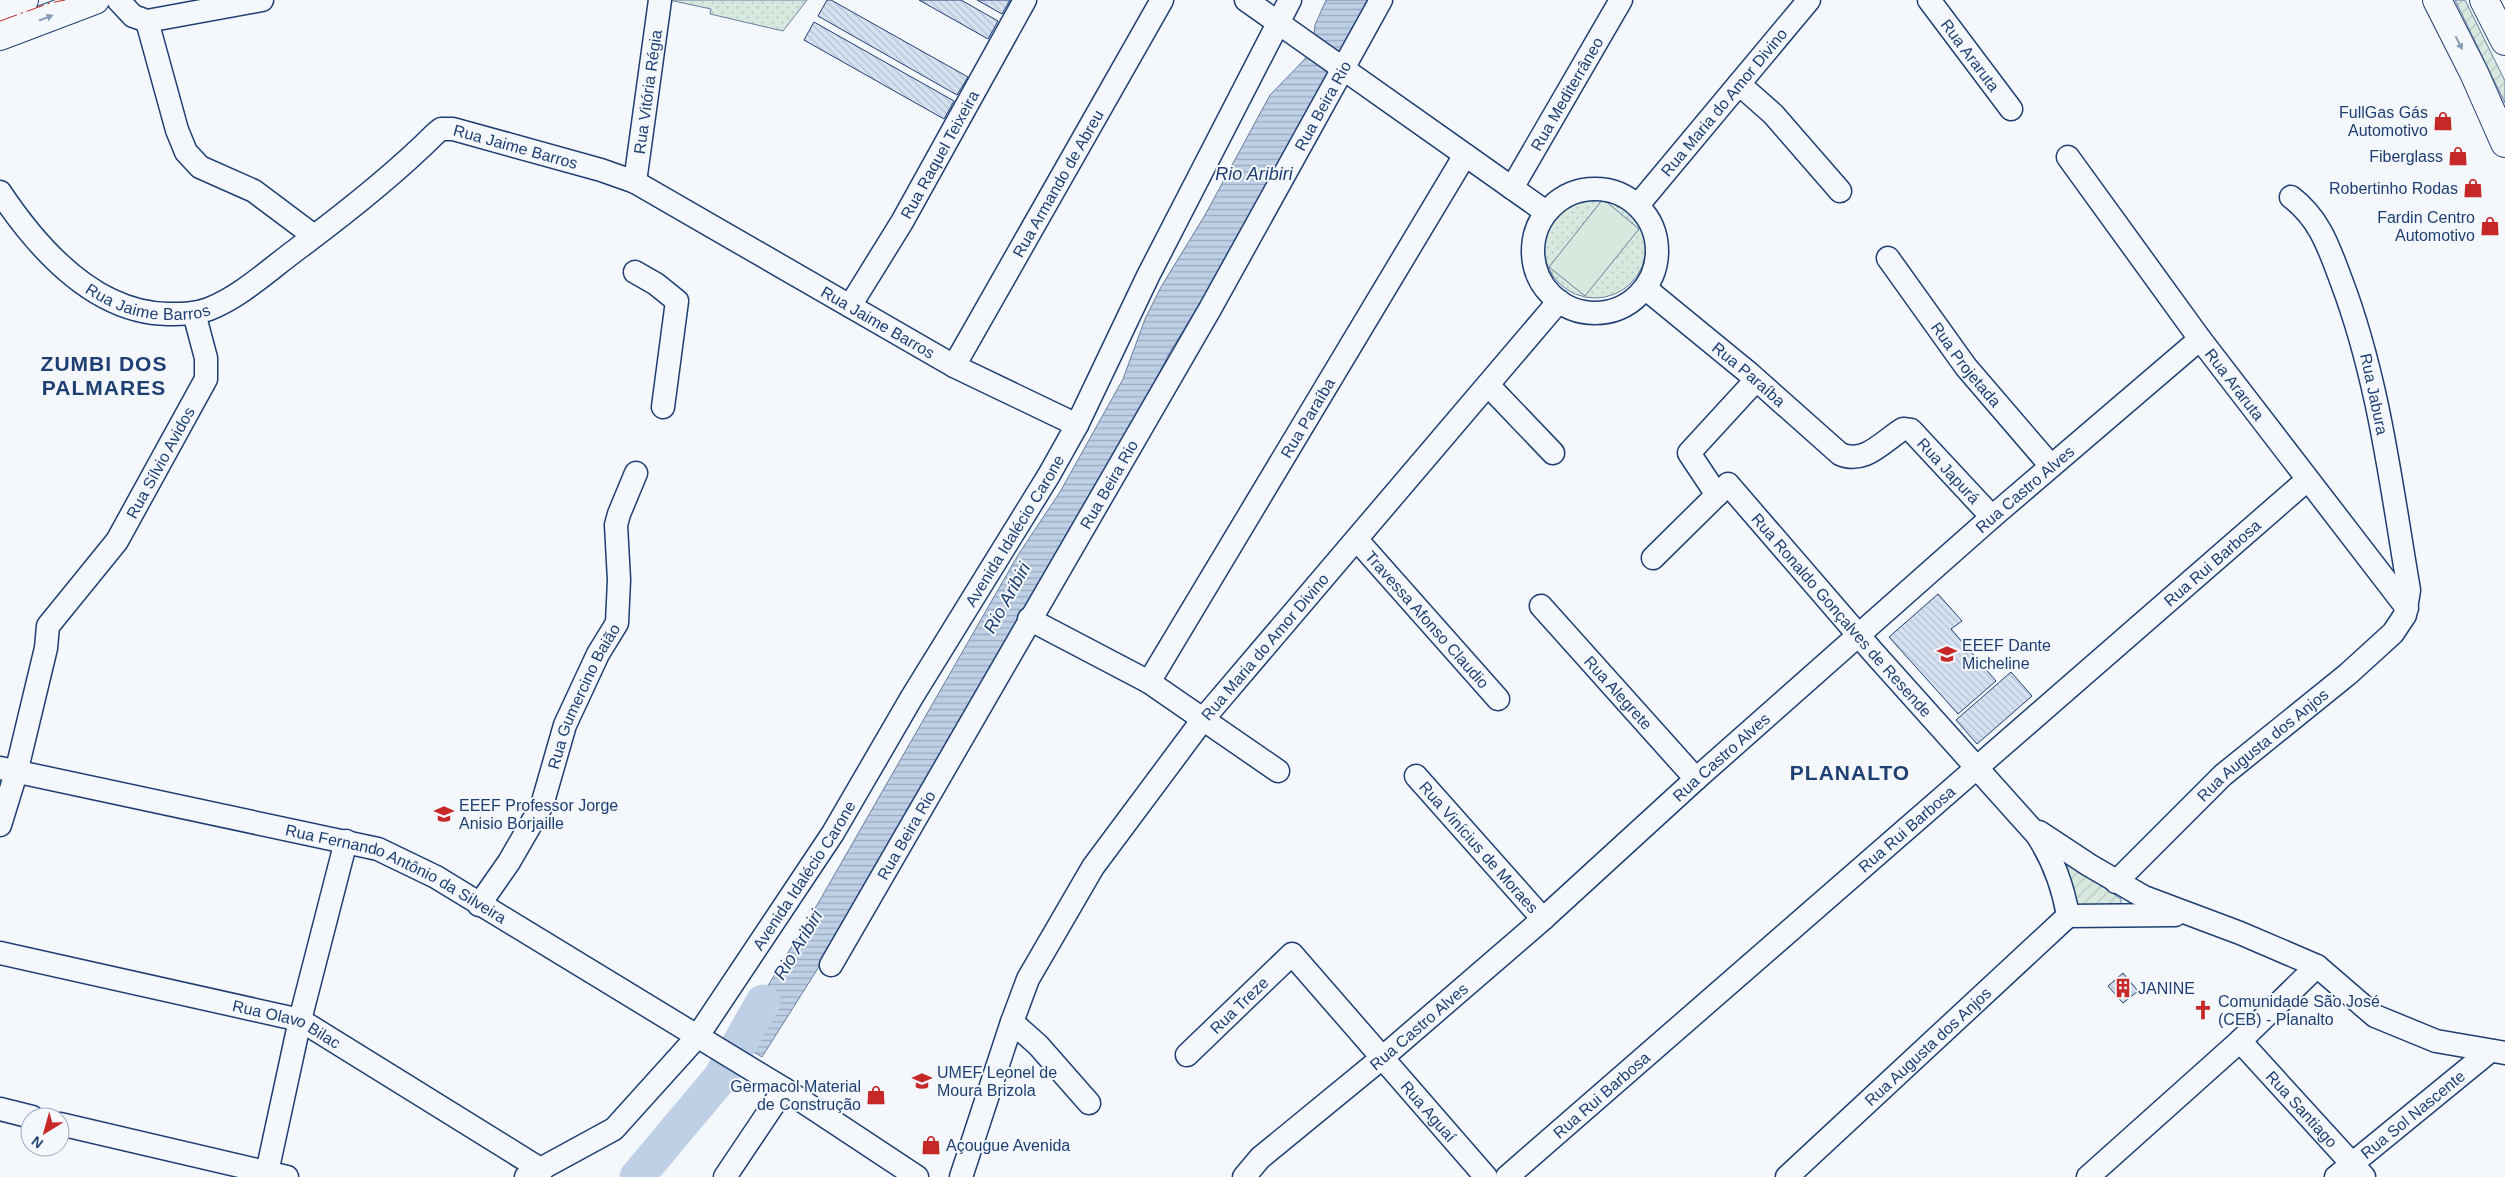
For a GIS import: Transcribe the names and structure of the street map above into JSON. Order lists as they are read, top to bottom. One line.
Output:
{"streets":{"street":["Rua Araruta","Rua Vitória Régia","Rua Mediterrâneo","Rua Maria do Amor Divino","Rua Beira Rio","Rua Jaime Barros","Rua Raquel Teixeira","Rua Armando de Abreu","Rua Projetada","Rua Paraíba","Rua Jabura","Rua Sílvio Avidos","Rua Japurá","Rua Castro Alves","Avenida Idalécio Carone","Rua Rui Barbosa","Rua Ronaldo Gonçalves de Resende","Travessa Afonso Claudio","Rua Alegrete","Rua Gumercino Baião","Rua Augusta dos Anjos","Rua Vinícius de Moraes","Rua Fernando Antônio da Silveira","Rua Treze","Rua Olavo Bilac","Rua Santiago","Rua Aguaí","Rua Sol Nascente"]},"crossings":[["Rua Araruta","Rua Jabura"],["Rua Araruta","Rua Castro Alves"],["Rua Araruta","Rua Rui Barbosa"],["Rua Araruta","Rua Augusta dos Anjos"],["Rua Vitória Régia","Rua Jaime Barros"],["Rua Maria do Amor Divino","Rua Paraíba"],["Rua Maria do Amor Divino","Travessa Afonso Claudio"],["Rua Jaime Barros","Rua Raquel Teixeira"],["Rua Jaime Barros","Rua Armando de Abreu"],["Rua Jaime Barros","Rua Sílvio Avidos"],["Rua Jaime Barros","Avenida Idalécio Carone"],["Rua Projetada","Rua Castro Alves"],["Rua Paraíba","Rua Japurá"],["Rua Jabura","Rua Augusta dos Anjos"],["Rua Sílvio Avidos","Rua Fernando Antônio da Silveira"],["Rua Japurá","Rua Castro Alves"],["Rua Castro Alves","Rua Ronaldo Gonçalves de Resende"],["Rua Castro Alves","Rua Alegrete"],["Rua Castro Alves","Rua Vinícius de Moraes"],["Rua Castro Alves","Rua Aguaí"],["Avenida Idalécio Carone","Rua Fernando Antônio da Silveira"],["Avenida Idalécio Carone","Rua Olavo Bilac"],["Rua Rui Barbosa","Rua Ronaldo Gonçalves de Resende"],["Rua Ronaldo Gonçalves de Resende","Rua Augusta dos Anjos"],["Rua Ronaldo Gonçalves de Resende","Rua Sol Nascente"],["Rua Gumercino Baião","Rua Fernando Antônio da Silveira"],["Rua Treze","Rua Aguaí"],["Rua Santiago","Rua Sol Nascente"]],"districts":["ZUMBI DOS PALMARES","PLANALTO"],"water":["Rio Aribiri"],"places":{"shop":["FullGas Gás Automotivo","Fiberglass","Robertinho Rodas","Fardin Centro Automotivo","Germacol Material de Construção","Açougue Avenida"],"school or university":["EEEF Dante Micheline","EEEF Professor Jorge Anisio Borjaille","UMEF Leonel de Moura Brizola"],"building":["JANINE"],"church":["Comunidade São José (CEB) - Planalto"]},"north":"bottom left"}
